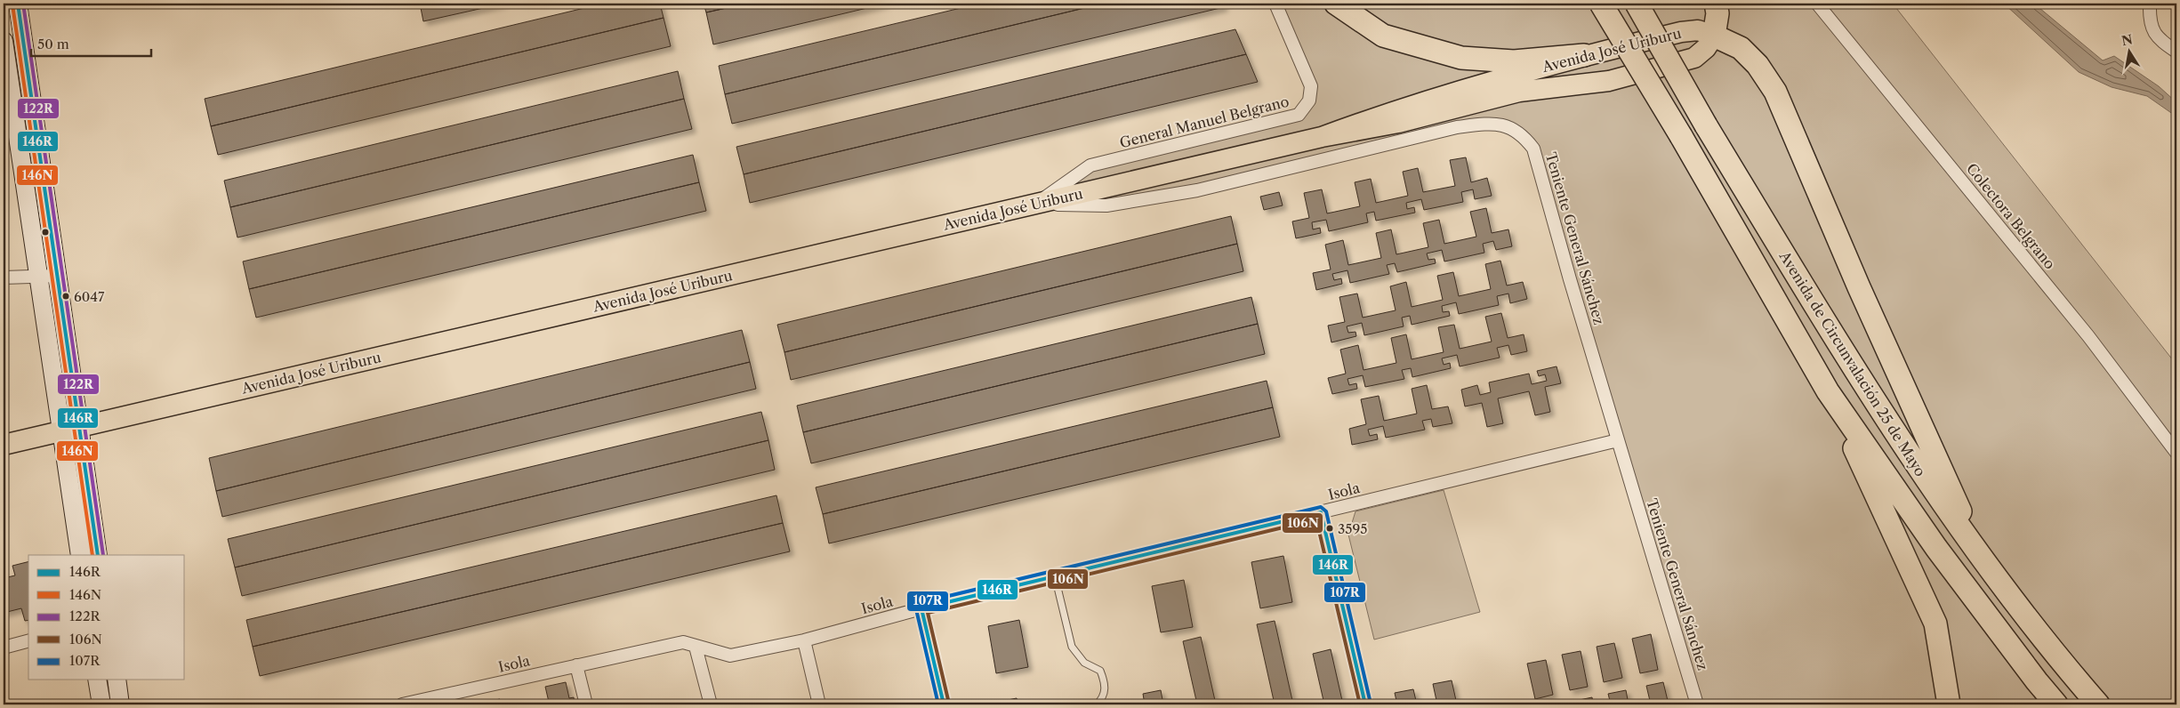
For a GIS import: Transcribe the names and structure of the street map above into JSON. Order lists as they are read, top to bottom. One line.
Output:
{"streets":{"highway":["Avenida de Circunvalación 25 de Mayo"],"main road":["Avenida José Uriburu"],"street":["General Manuel Belgrano","Colectora Belgrano","Teniente General Sánchez","Isola"]},"crossings":[["Avenida José Uriburu","General Manuel Belgrano"],["Avenida José Uriburu","Teniente General Sánchez"],["General Manuel Belgrano","Teniente General Sánchez"],["Teniente General Sánchez","Isola"]],"places":["6047","3595"],"lines":["transit line 146R","transit line 122R","transit line 146N","transit line 107R","transit line 106N"],"legend":["146R","146N","122R","106N","107R"],"scale_bar":"50 m","north":"top"}
